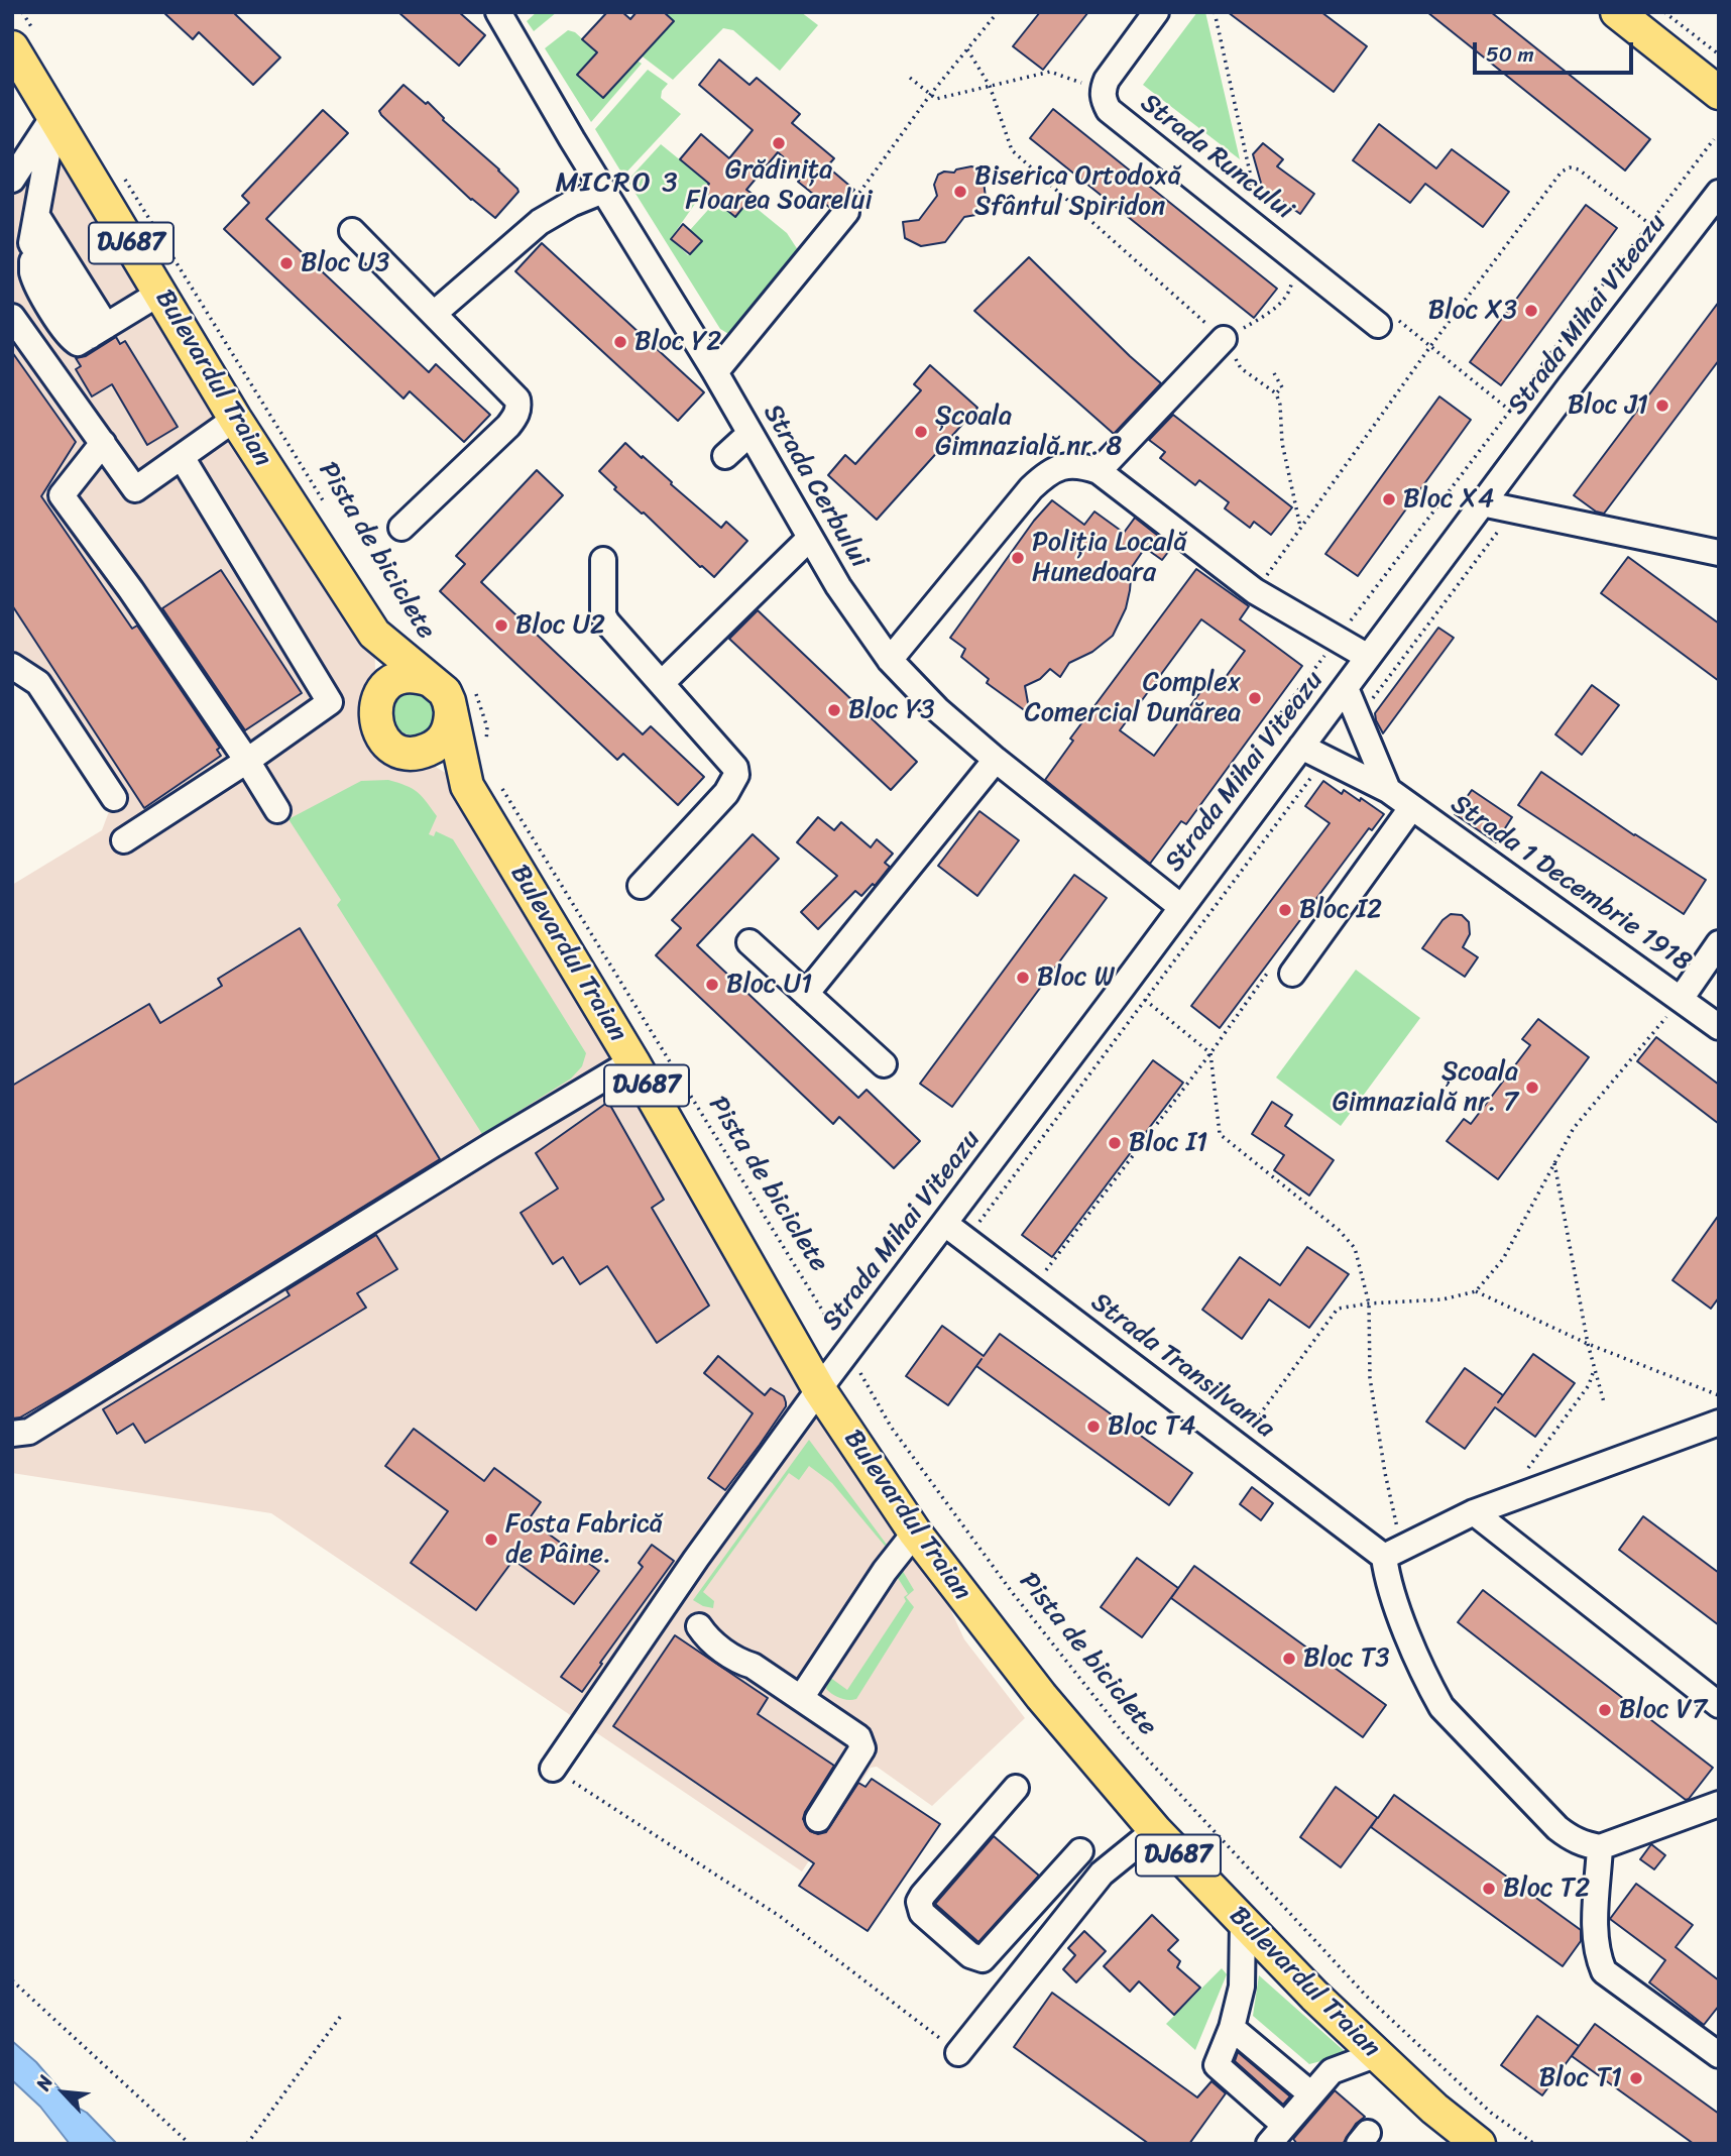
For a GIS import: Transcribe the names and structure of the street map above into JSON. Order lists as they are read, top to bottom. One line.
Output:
{"streets":{"main road":["DJ687","Bulevardul Traian"],"street":["Strada Runcului","Strada Mihai Viteazu","Strada Cerbului","Strada 1 Decembrie 1918","Strada Transilvania"],"path":["Pista de biciclete"]},"crossings":[["Strada Mihai Viteazu","Bulevardul Traian"],["Strada Mihai Viteazu","Strada Cerbului"],["Strada Mihai Viteazu","Pista de biciclete"],["Strada Mihai Viteazu","Strada 1 Decembrie 1918"],["Strada Mihai Viteazu","Strada Transilvania"],["Bulevardul Traian","Pista de biciclete"]],"districts":["MICRO 3"],"places":["Grădinița Floarea Soarelui","Biserica Ortodoxă Sfântul Spiridon","Bloc U3","Bloc X3","Bloc Y2","Bloc J1","Școala Gimnazială nr. 8","Bloc X4","Poliția Locală Hunedoara","Bloc U2","Complex Comercial Dunărea","Bloc Y3","Bloc I2","Bloc W","Bloc U1","Școala Gimnazială nr. 7","Bloc I1","Bloc T4","Fosta Fabrică de Pâine.","Bloc T3","Bloc V7","Bloc T2","Bloc T1"],"scale_bar":"50 m","north":"top left"}
